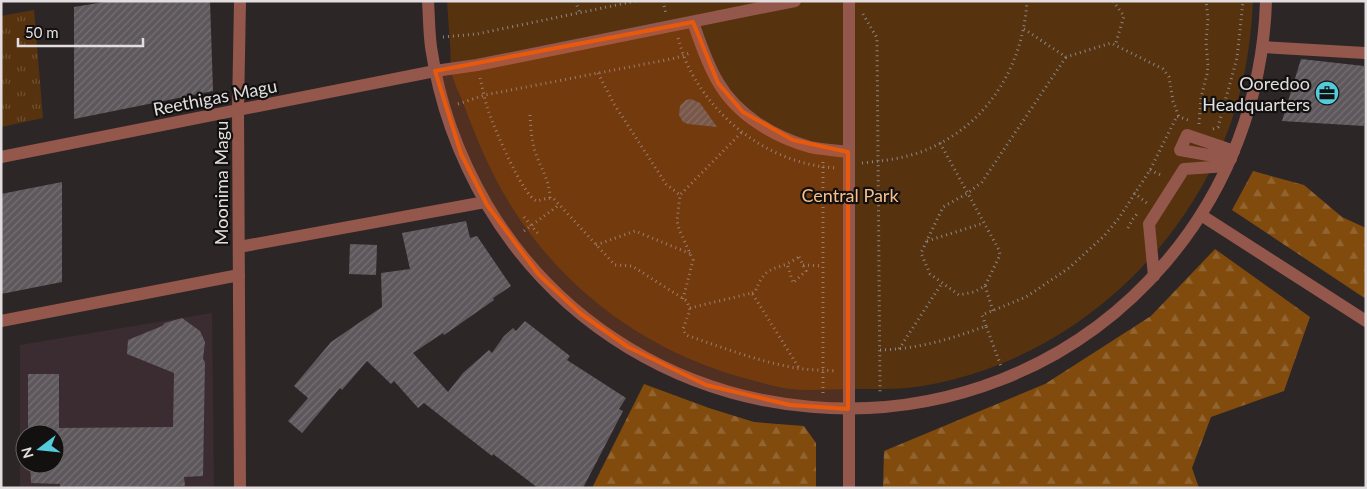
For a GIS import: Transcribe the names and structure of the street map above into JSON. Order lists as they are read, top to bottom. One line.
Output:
{"streets":{"street":["Reethigas Magu","Moonima Magu"]},"crossings":[["Reethigas Magu","Moonima Magu"]],"parks":["Central Park"],"places":{"office":["Ooredoo Headquarters"]},"scale_bar":"50 m","north":"left"}
